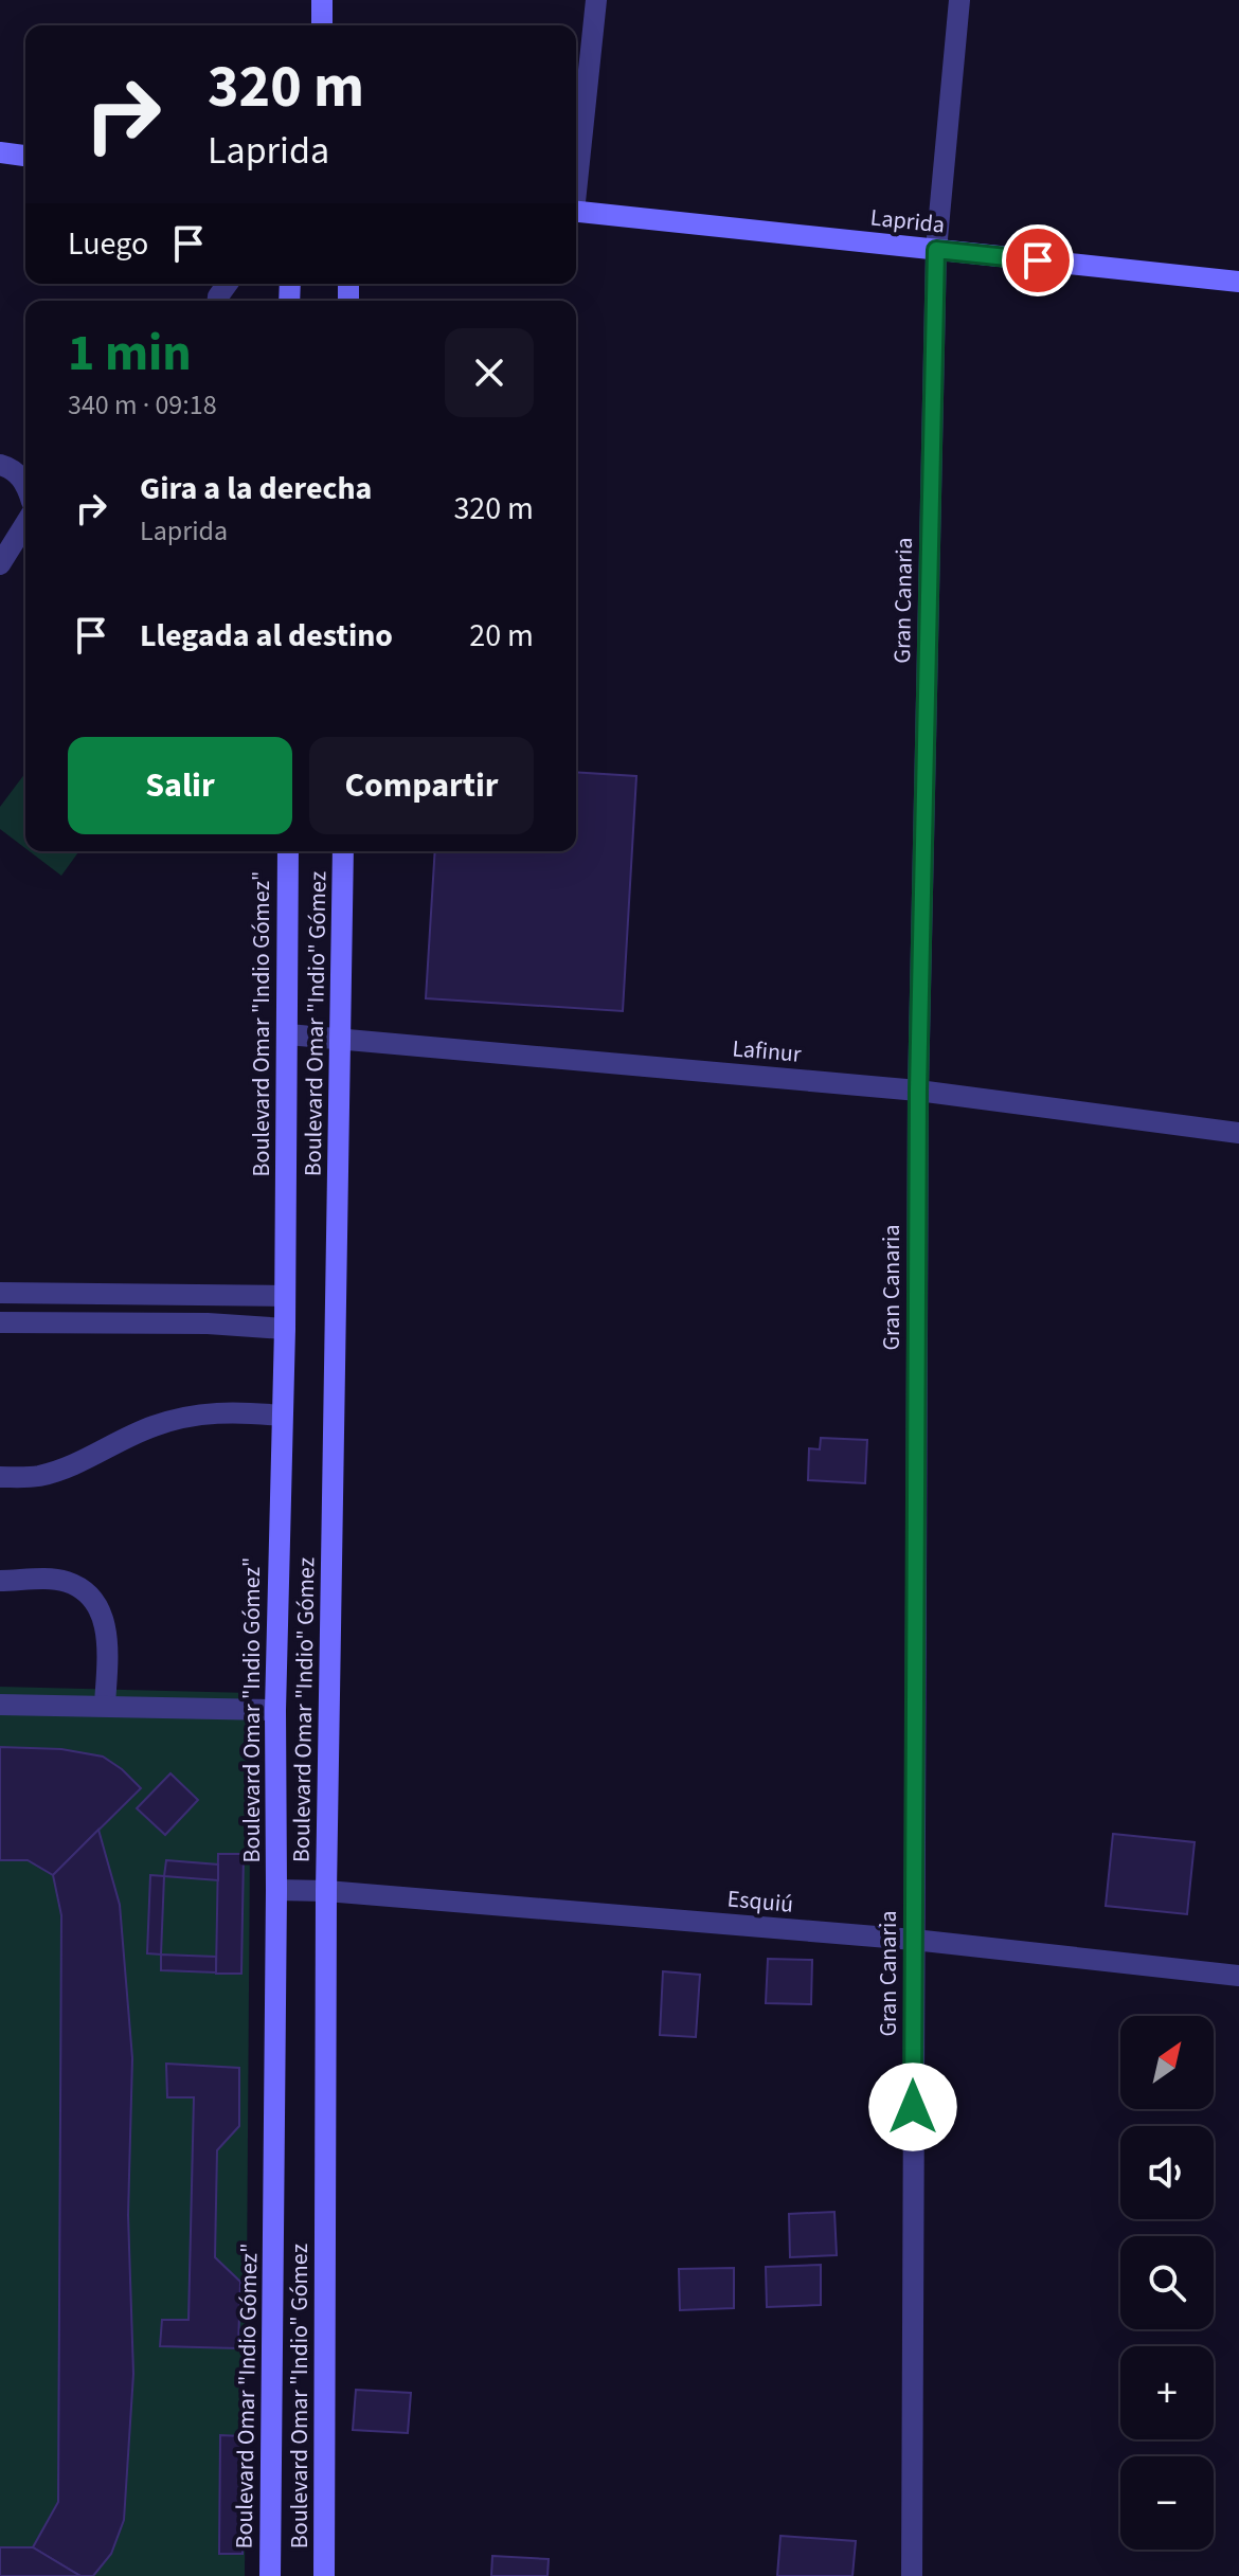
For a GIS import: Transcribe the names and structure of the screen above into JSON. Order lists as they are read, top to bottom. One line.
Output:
{"streets":{"main road":["Laprida","Boulevard Omar \"Indio Gómez\"","Boulevard Omar \"Indio\" Gómez"],"street":["Gran Canaria","Lafinur","Esquiú"]},"crossings":[["Laprida","Gran Canaria"],["Gran Canaria","Lafinur"],["Gran Canaria","Esquiú"],["Boulevard Omar \"Indio Gómez\"","Lafinur"],["Boulevard Omar \"Indio Gómez\"","Esquiú"],["Boulevard Omar \"Indio\" Gómez","Lafinur"],["Boulevard Omar \"Indio\" Gómez","Esquiú"]],"north":"top right","page":{"turn":["320 m","Laprida"],"then":"Luego","heading":["1 min","340 m · 09:18"],"list":[{"name":"Gira a la derecha","note":"Laprida","value":"320 m"},{"name":"Llegada al destino","value":"20 m"}],"buttons":["Salir","Compartir"],"map_buttons":["+","−"]}}
